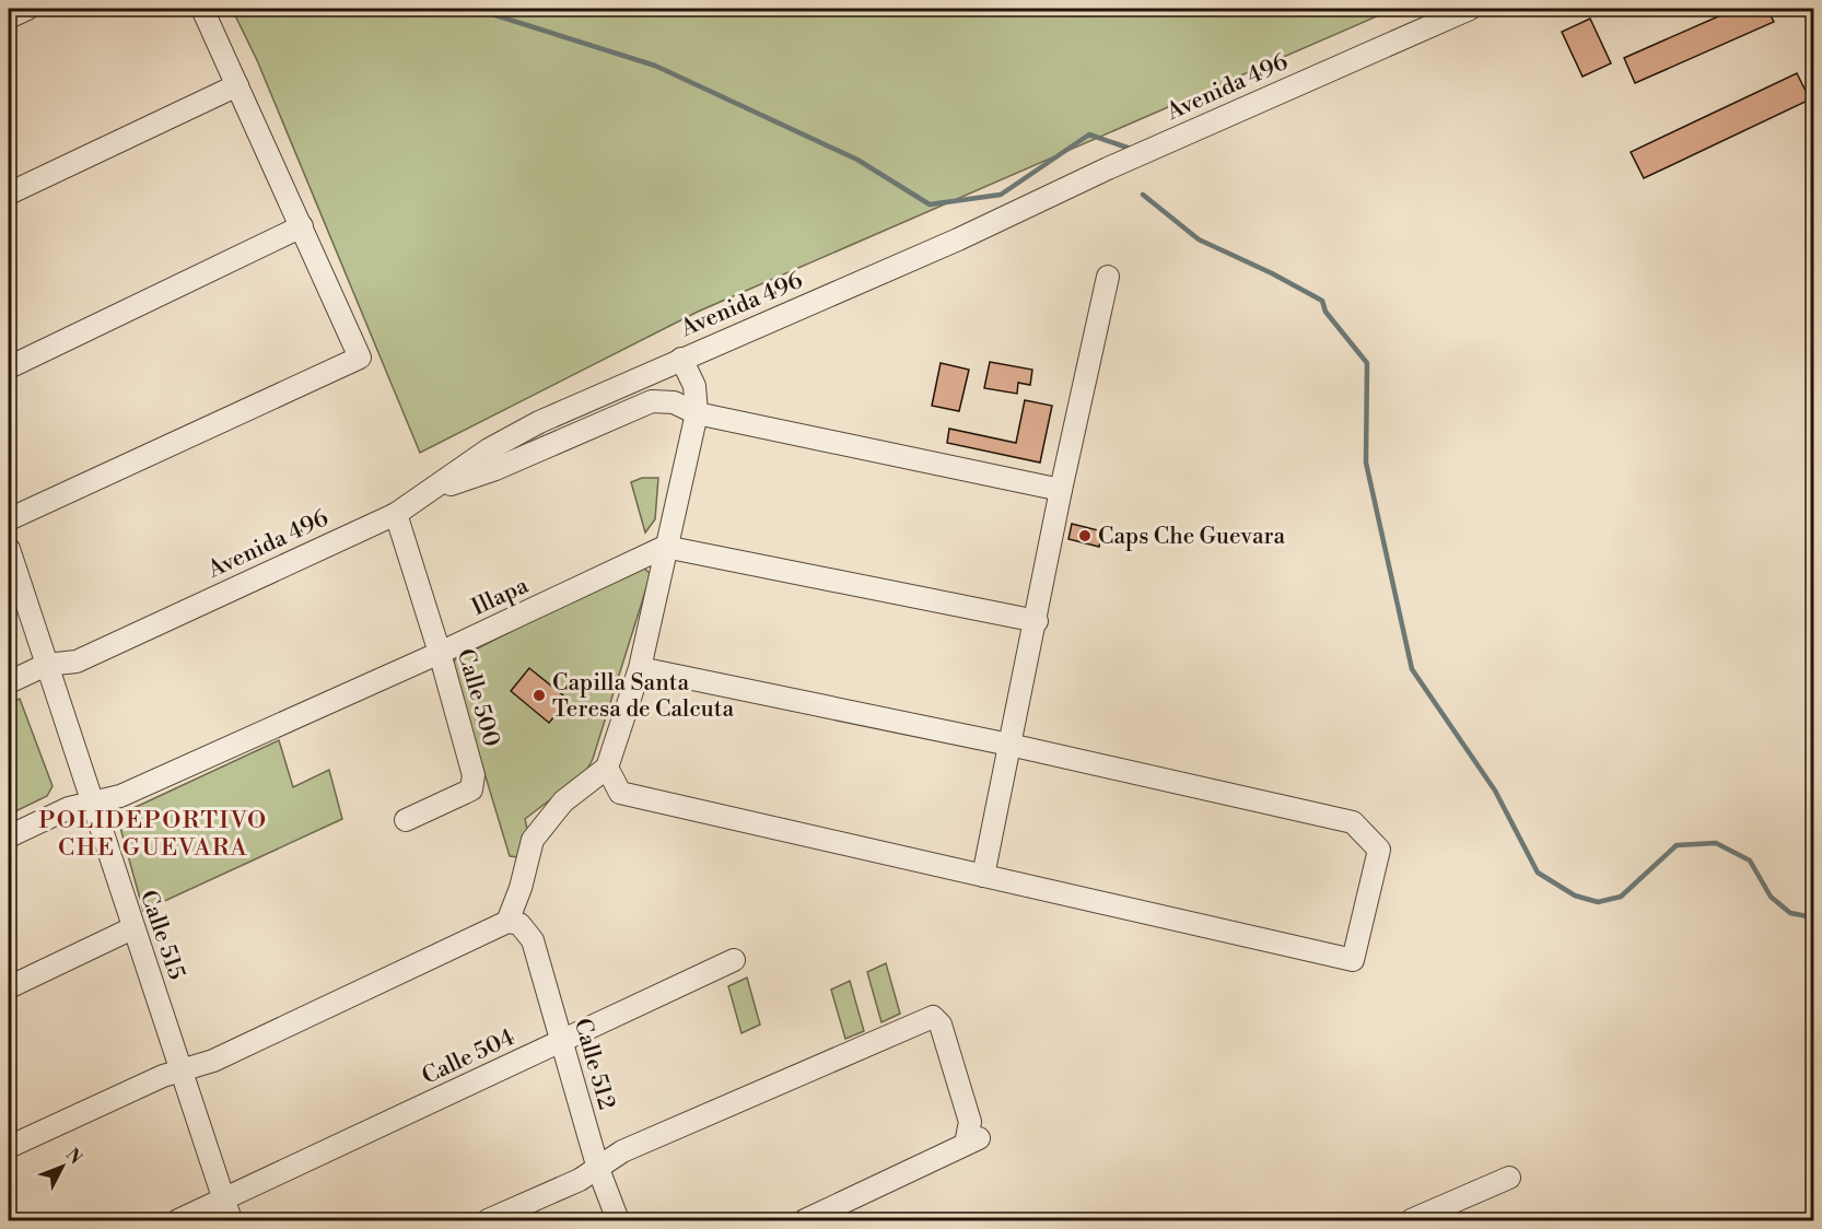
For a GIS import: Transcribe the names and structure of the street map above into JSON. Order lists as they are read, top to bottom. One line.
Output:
{"streets":{"street":["Avenida 496","Illapa","Calle 500","Calle 515","Calle 504","Calle 512"]},"crossings":[["Avenida 496","Calle 500"],["Avenida 496","Calle 515"],["Illapa","Calle 500"],["Illapa","Calle 515"],["Calle 515","Calle 504"],["Calle 504","Calle 512"]],"districts":["POLIDEPORTIVO CHE GUEVARA"],"places":["Caps Che Guevara","Capilla Santa Teresa de Calcuta"],"north":"top right"}
